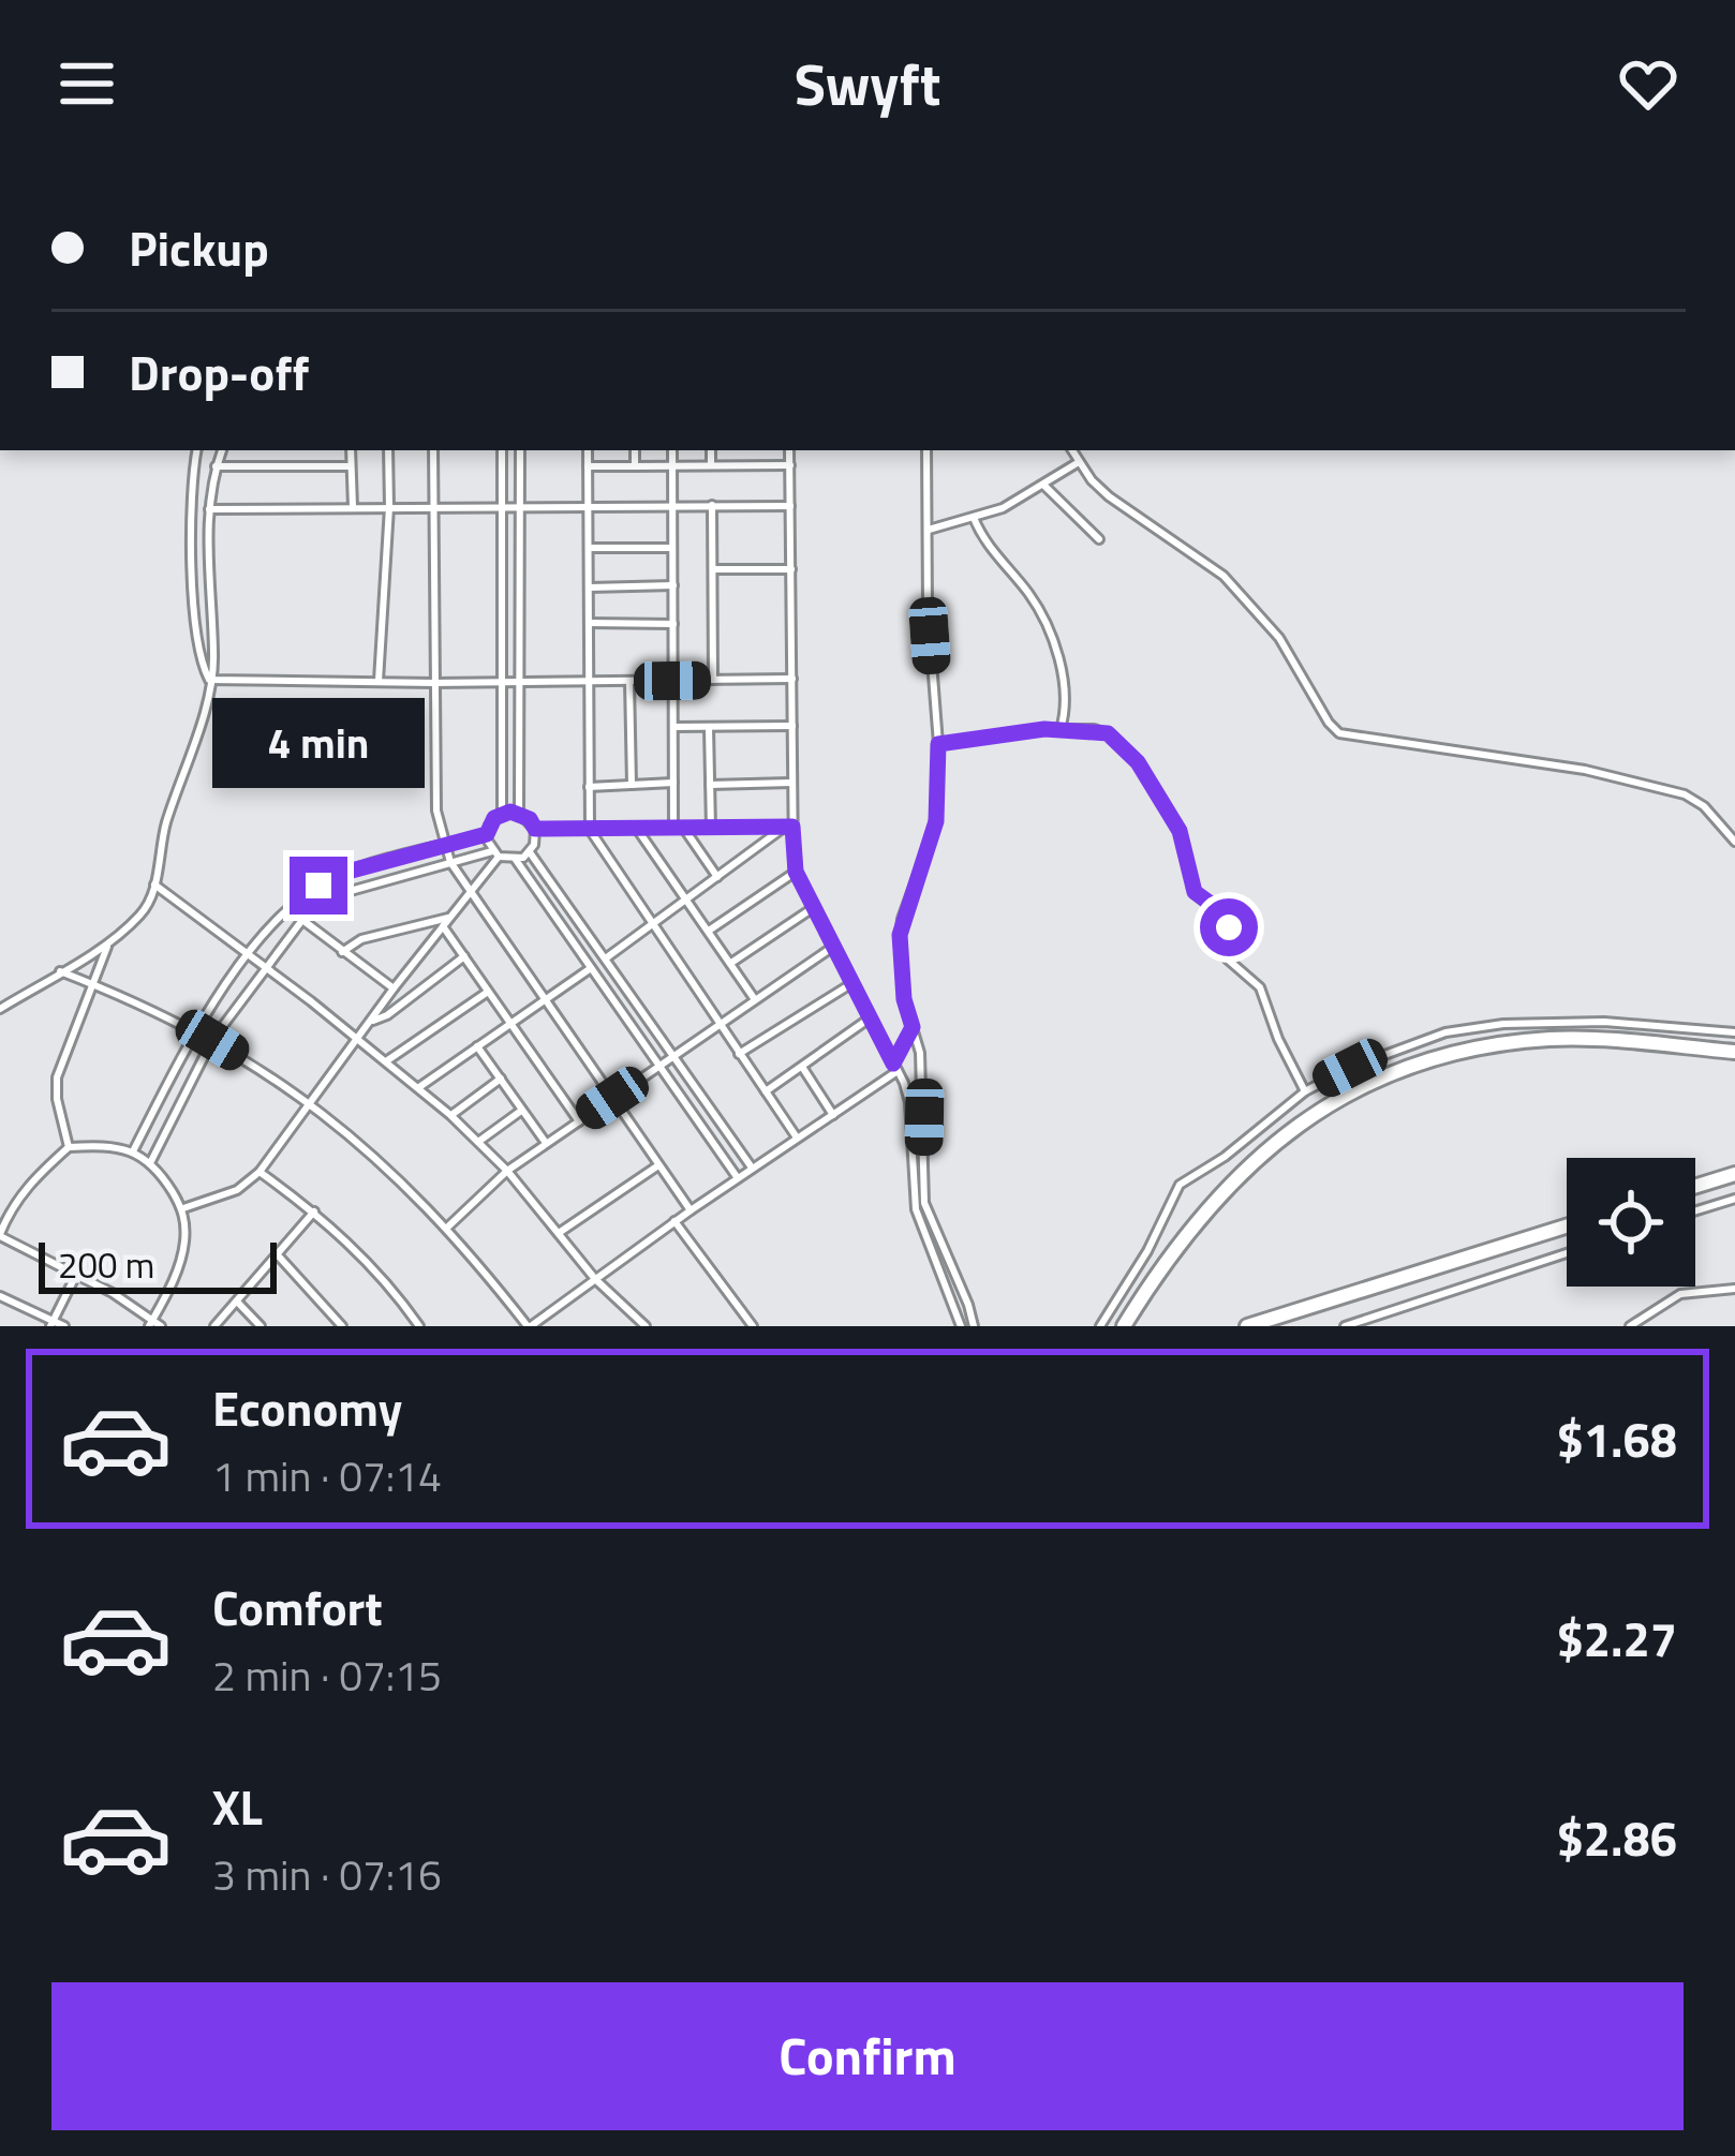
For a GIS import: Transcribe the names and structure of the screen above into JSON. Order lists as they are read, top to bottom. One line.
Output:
{"scale_bar":"200 m","page":{"header":"Swyft","banner":["Pickup","Drop-off"],"bubble":"4 min","scale":"200 m","list":[{"name":"Economy","note":"1 min · 07:14","value":"$1.68"},{"name":"Comfort","note":"2 min · 07:15","value":"$2.27"},{"name":"XL","note":"3 min · 07:16","value":"$2.86"}],"buttons":"Confirm"}}
